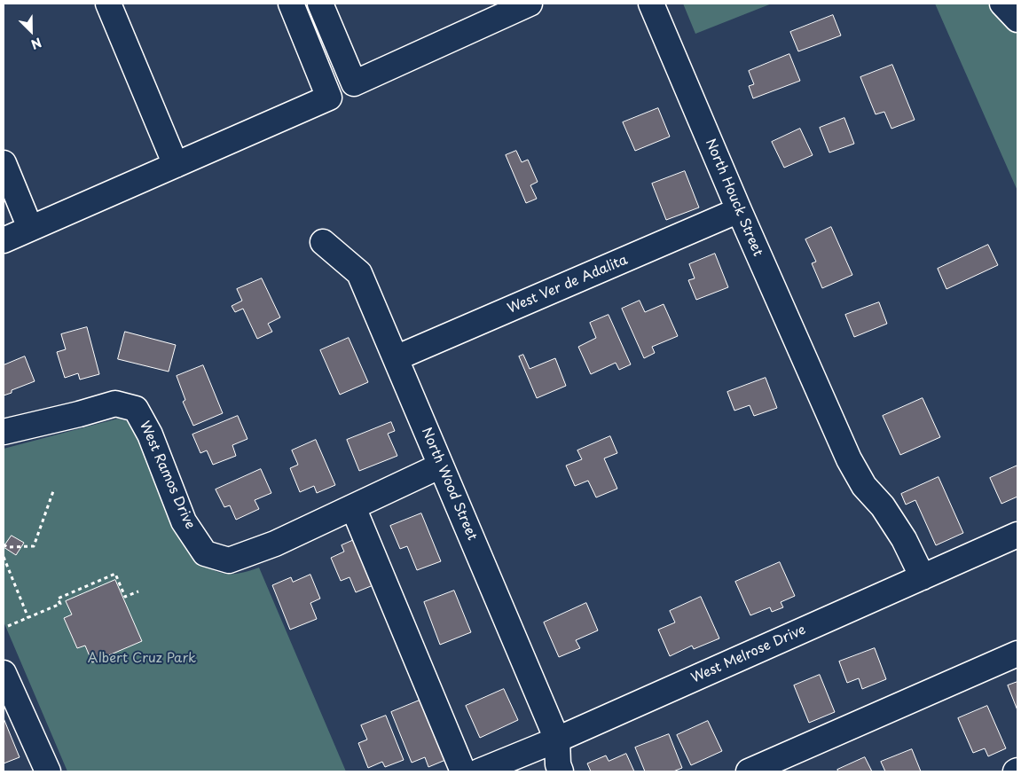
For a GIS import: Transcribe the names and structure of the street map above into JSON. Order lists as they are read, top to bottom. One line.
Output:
{"streets":{"street":["North Houck Street","West Ver de Adalita","West Ramos Drive","North Wood Street","West Melrose Drive"]},"crossings":[["North Houck Street","West Ver de Adalita"],["North Houck Street","West Melrose Drive"],["West Ver de Adalita","North Wood Street"],["West Ramos Drive","North Wood Street"],["North Wood Street","West Melrose Drive"]],"parks":["Albert Cruz Park"],"north":"bottom right"}
